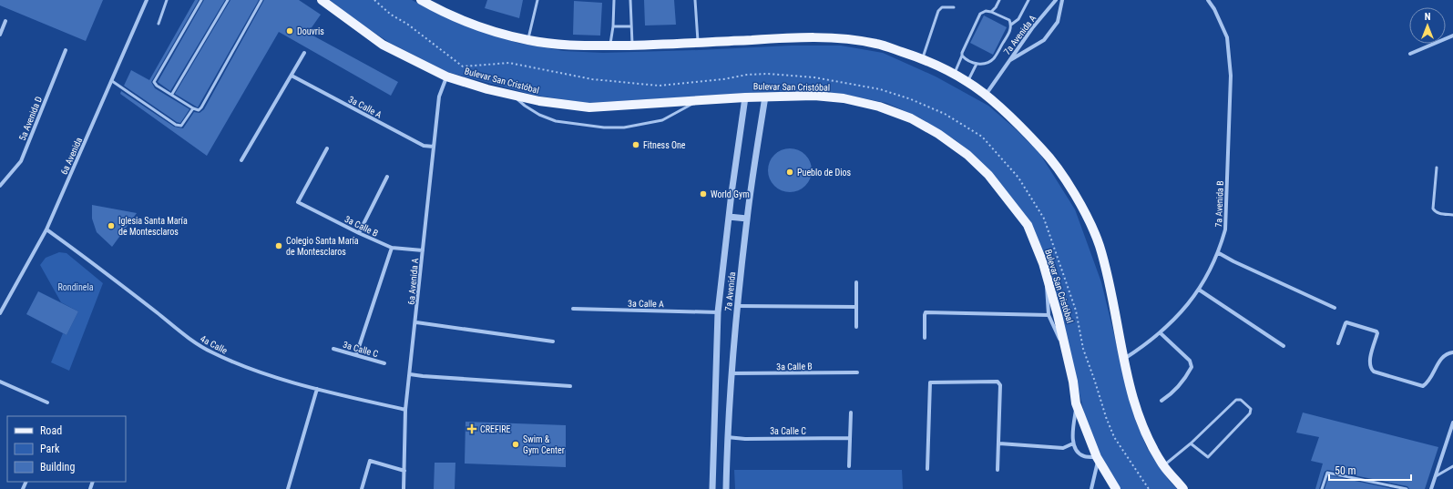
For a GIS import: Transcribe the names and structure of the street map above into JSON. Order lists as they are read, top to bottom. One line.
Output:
{"streets":{"main road":["Bulevar San Cristóbal"],"street":["7a Avenida A","3a Calle A","5a Avenida D","6a Avenida","7a Avenida B","3a Calle B","6a Avenida A","7a Avenida","4a Calle","3a Calle C"]},"crossings":[["Bulevar San Cristóbal","6a Avenida A"],["Bulevar San Cristóbal","7a Avenida"],["3a Calle A","6a Avenida A"],["3a Calle A","7a Avenida"],["6a Avenida","4a Calle"],["3a Calle B","6a Avenida A"],["3a Calle B","7a Avenida"],["6a Avenida A","4a Calle"],["7a Avenida","3a Calle C"]],"parks":["Rondinela"],"places":{"other":["Douvris","Fitness One","Pueblo de Dios","World Gym","Iglesia Santa María de Montesclaros","Colegio Santa María de Montesclaros","Swim & Gym Center"],"health":["CREFIRE"]},"legend":["Road","Park","Building"],"scale_bar":"50 m","north":"top"}
